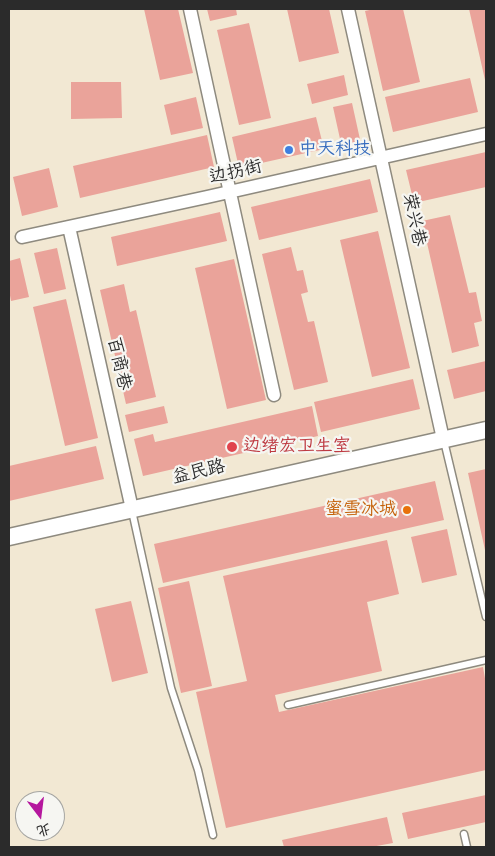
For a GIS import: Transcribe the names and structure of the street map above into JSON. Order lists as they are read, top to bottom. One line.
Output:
{"streets":{"street":["边拐街","荣兴巷","百商巷","益民路"]},"crossings":[["边拐街","荣兴巷"],["边拐街","百商巷"],["荣兴巷","益民路"],["百商巷","益民路"]],"places":["中天科技","边绪宏卫生室","蜜雪冰城"],"north":"bottom"}
